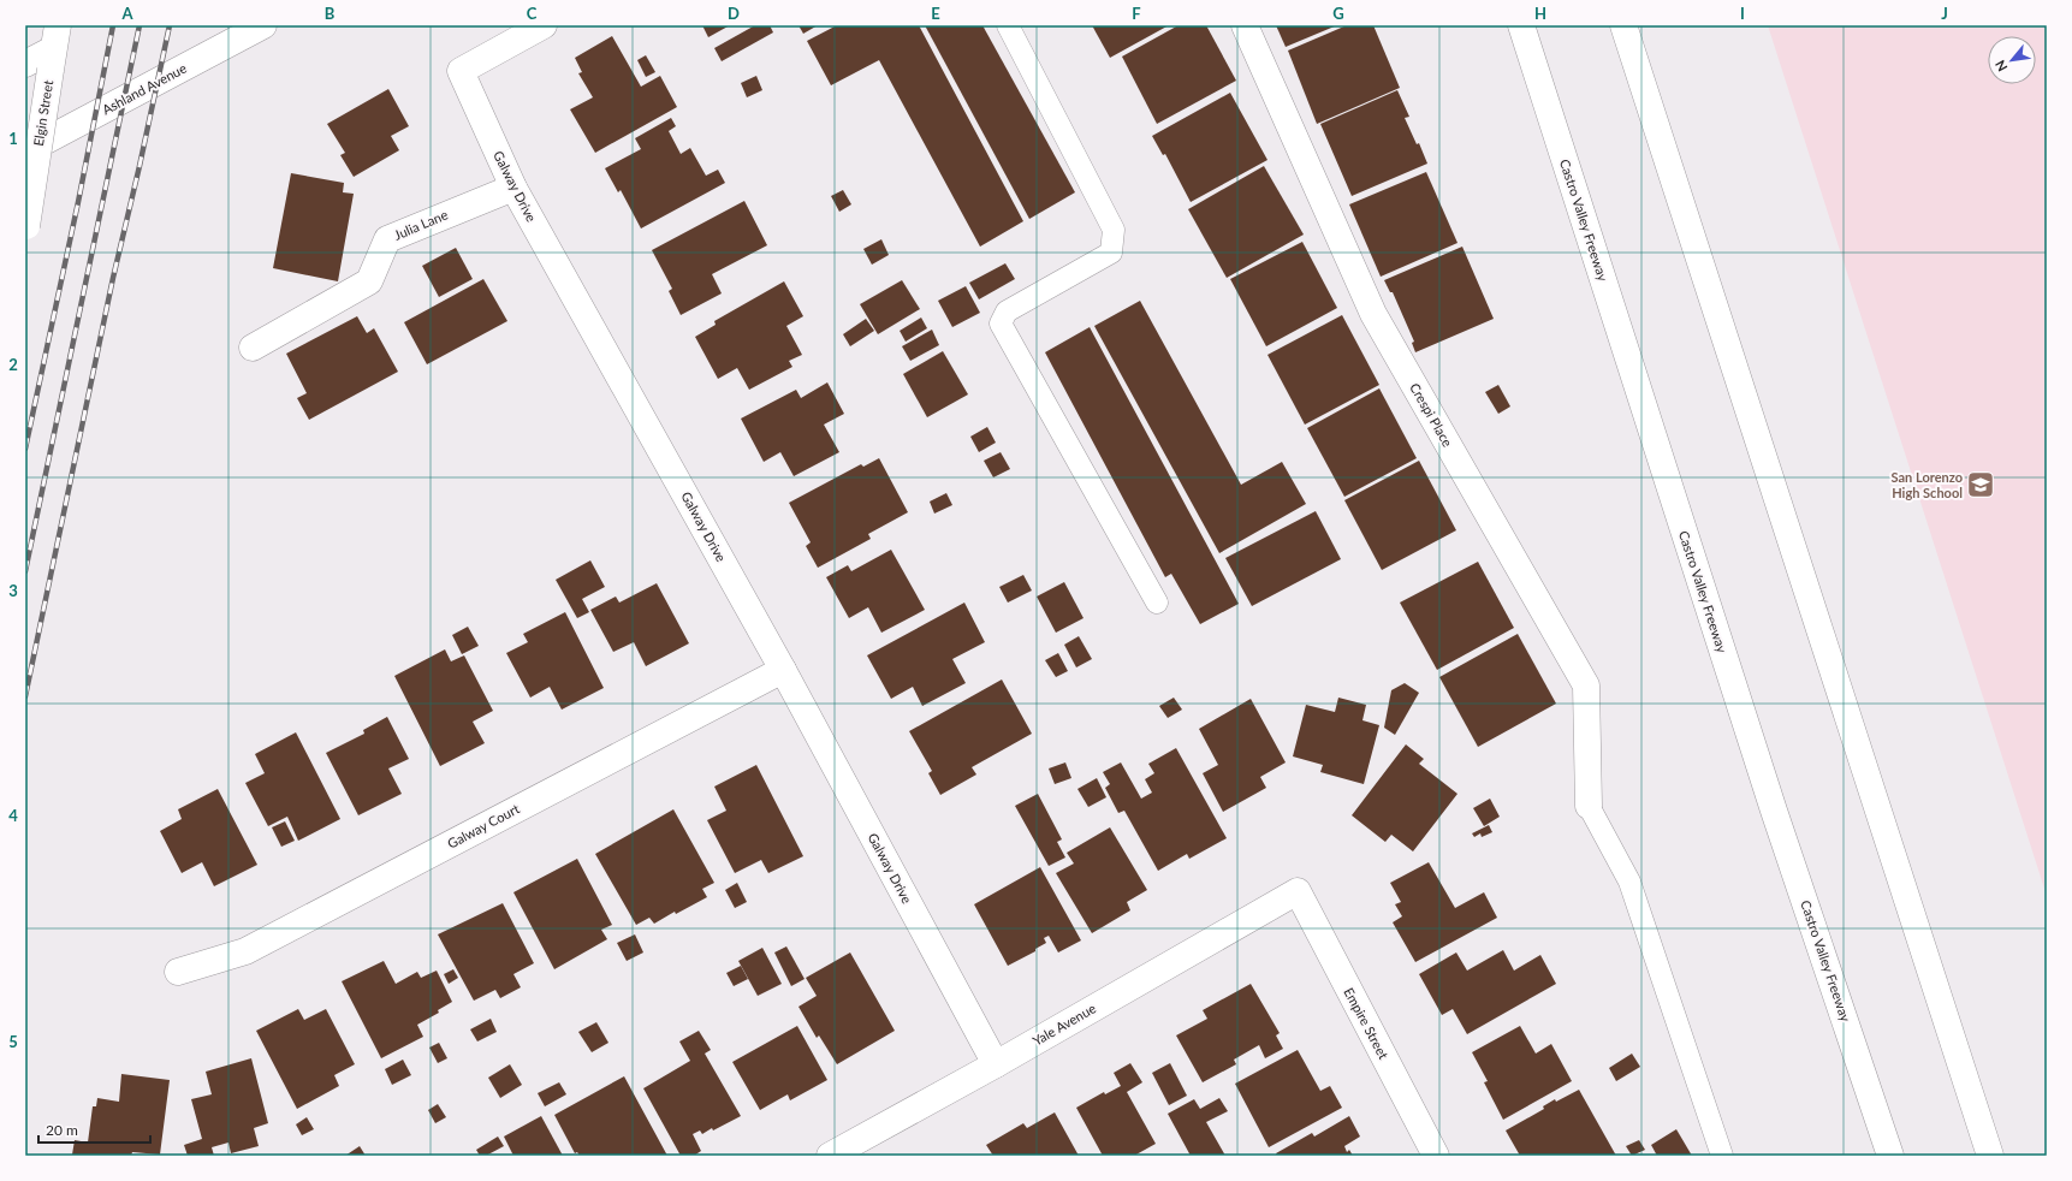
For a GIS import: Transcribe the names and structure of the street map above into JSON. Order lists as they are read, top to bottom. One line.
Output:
{"streets":{"main road":["Ashland Avenue","Elgin Street","Galway Drive","Castro Valley Freeway","Julia Lane","Crespi Place","Galway Court","Empire Street","Yale Avenue"]},"crossings":[["Galway Drive","Julia Lane"],["Galway Drive","Galway Court"],["Galway Drive","Yale Avenue"],["Empire Street","Yale Avenue"]],"places":{"school or university":["San Lorenzo High School"]},"scale_bar":"20 m","north":"bottom left","grid":{"columns":["A","B","C","D","E","F","G","H","I","J"],"rows":["1","2","3","4","5"]}}
